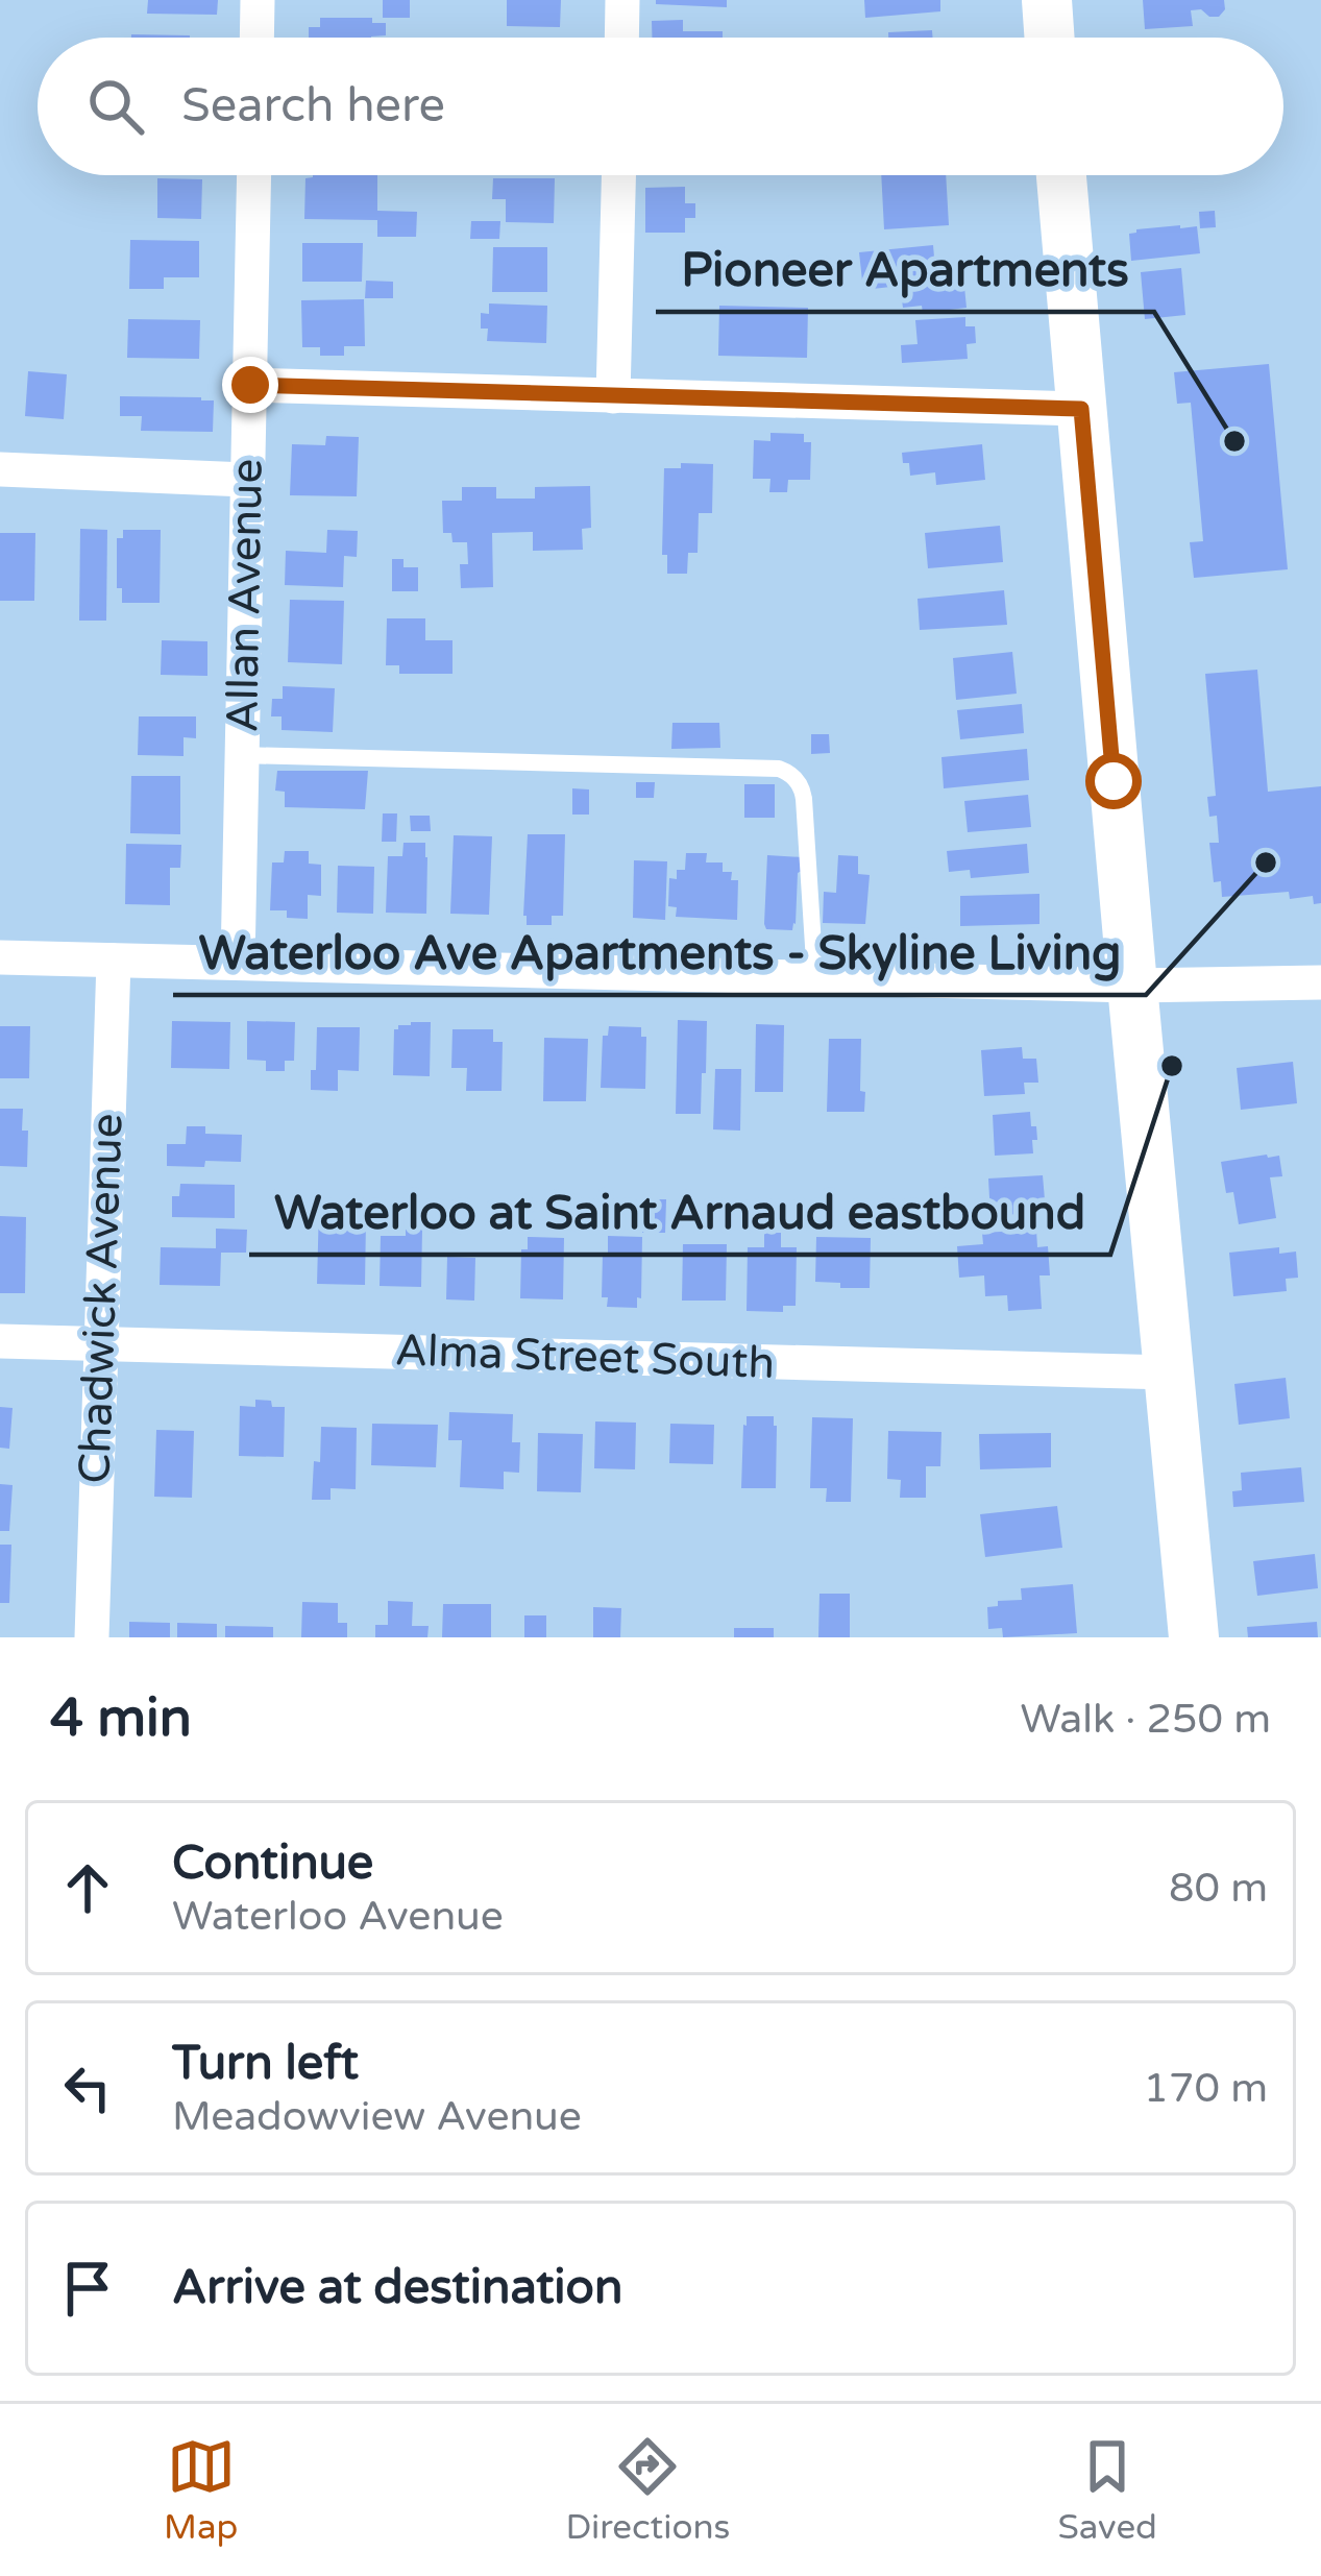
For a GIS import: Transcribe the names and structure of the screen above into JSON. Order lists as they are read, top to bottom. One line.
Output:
{"streets":{"street":["Allan Avenue","Chadwick Avenue","Alma Street South"]},"crossings":[["Chadwick Avenue","Alma Street South"]],"places":["Pioneer Apartments","Waterloo Ave Apartments - Skyline Living","Waterloo at Saint Arnaud eastbound"],"page":{"search":"Search here","heading":["4 min","Walk · 250 m"],"list":[["Continue","Waterloo Avenue","80 m"],["Turn left","Meadowview Avenue","170 m"],"Arrive at destination"],"nav":["Map","Directions","Saved"]}}
